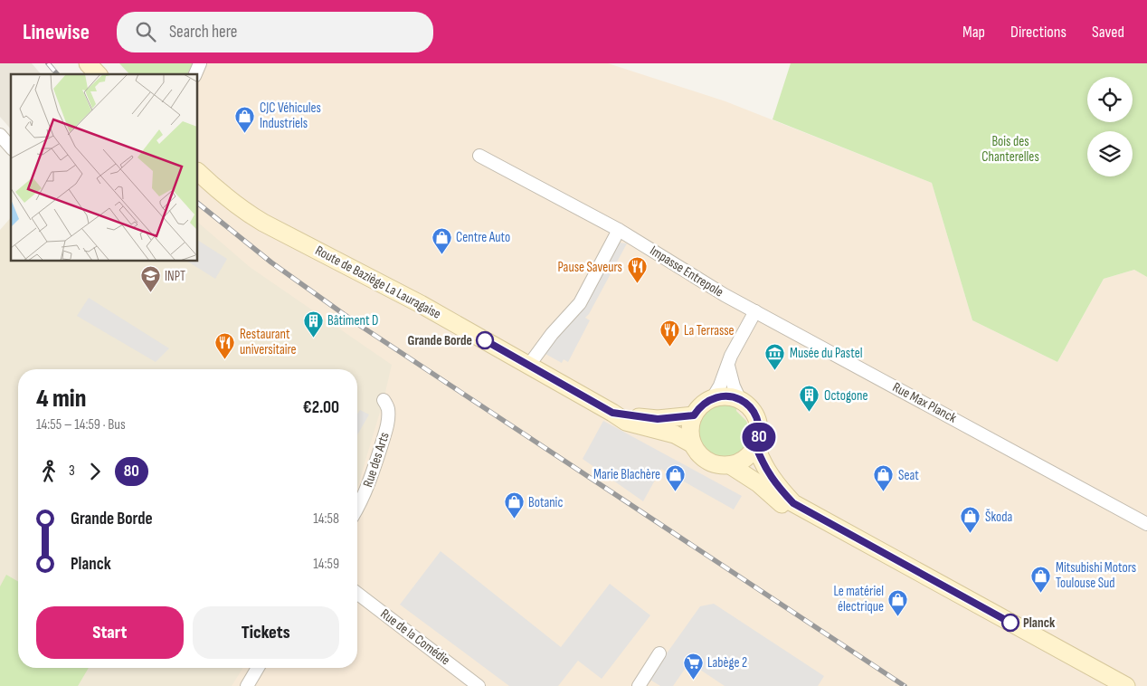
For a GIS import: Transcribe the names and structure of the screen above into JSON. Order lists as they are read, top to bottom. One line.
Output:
{"streets":{"main road":["Route de Baziège La Lauragaise"],"street":["Impasse Entrepole","Rue Max Planck","Rue des Arts","Rue de la Comédie"]},"crossings":[["Impasse Entrepole","Rue Max Planck"]],"parks":["Bois des Chanterelles"],"places":{"shop":["CJC Véhicules Industriels","Centre Auto","Marie Blachère","Seat","Botanic","Škoda","Mitsubishi Motors Toulouse Sud","Le matériel électrique"],"restaurant":["Pause Saveurs","La Terrasse","Restaurant universitaire"],"school or university":["INPT"],"building":["Bâtiment D","Octogone"],"other":["Grande Borde","Planck"],"museum":["Musée du Pastel"],"supermarket":["Labège 2"]},"lines":["bus line 80"],"page":{"header":"Linewise","search":"Search here","nav":["Map","Directions","Saved"],"on_map":"80","heading":["4 min","14:55 – 14:59 · Bus","€2.00"],"legs":["3","80"],"list":[{"name":"Grande Borde","value":"14:58"},{"name":"Planck","value":"14:59"}],"buttons":["Start","Tickets"]}}
